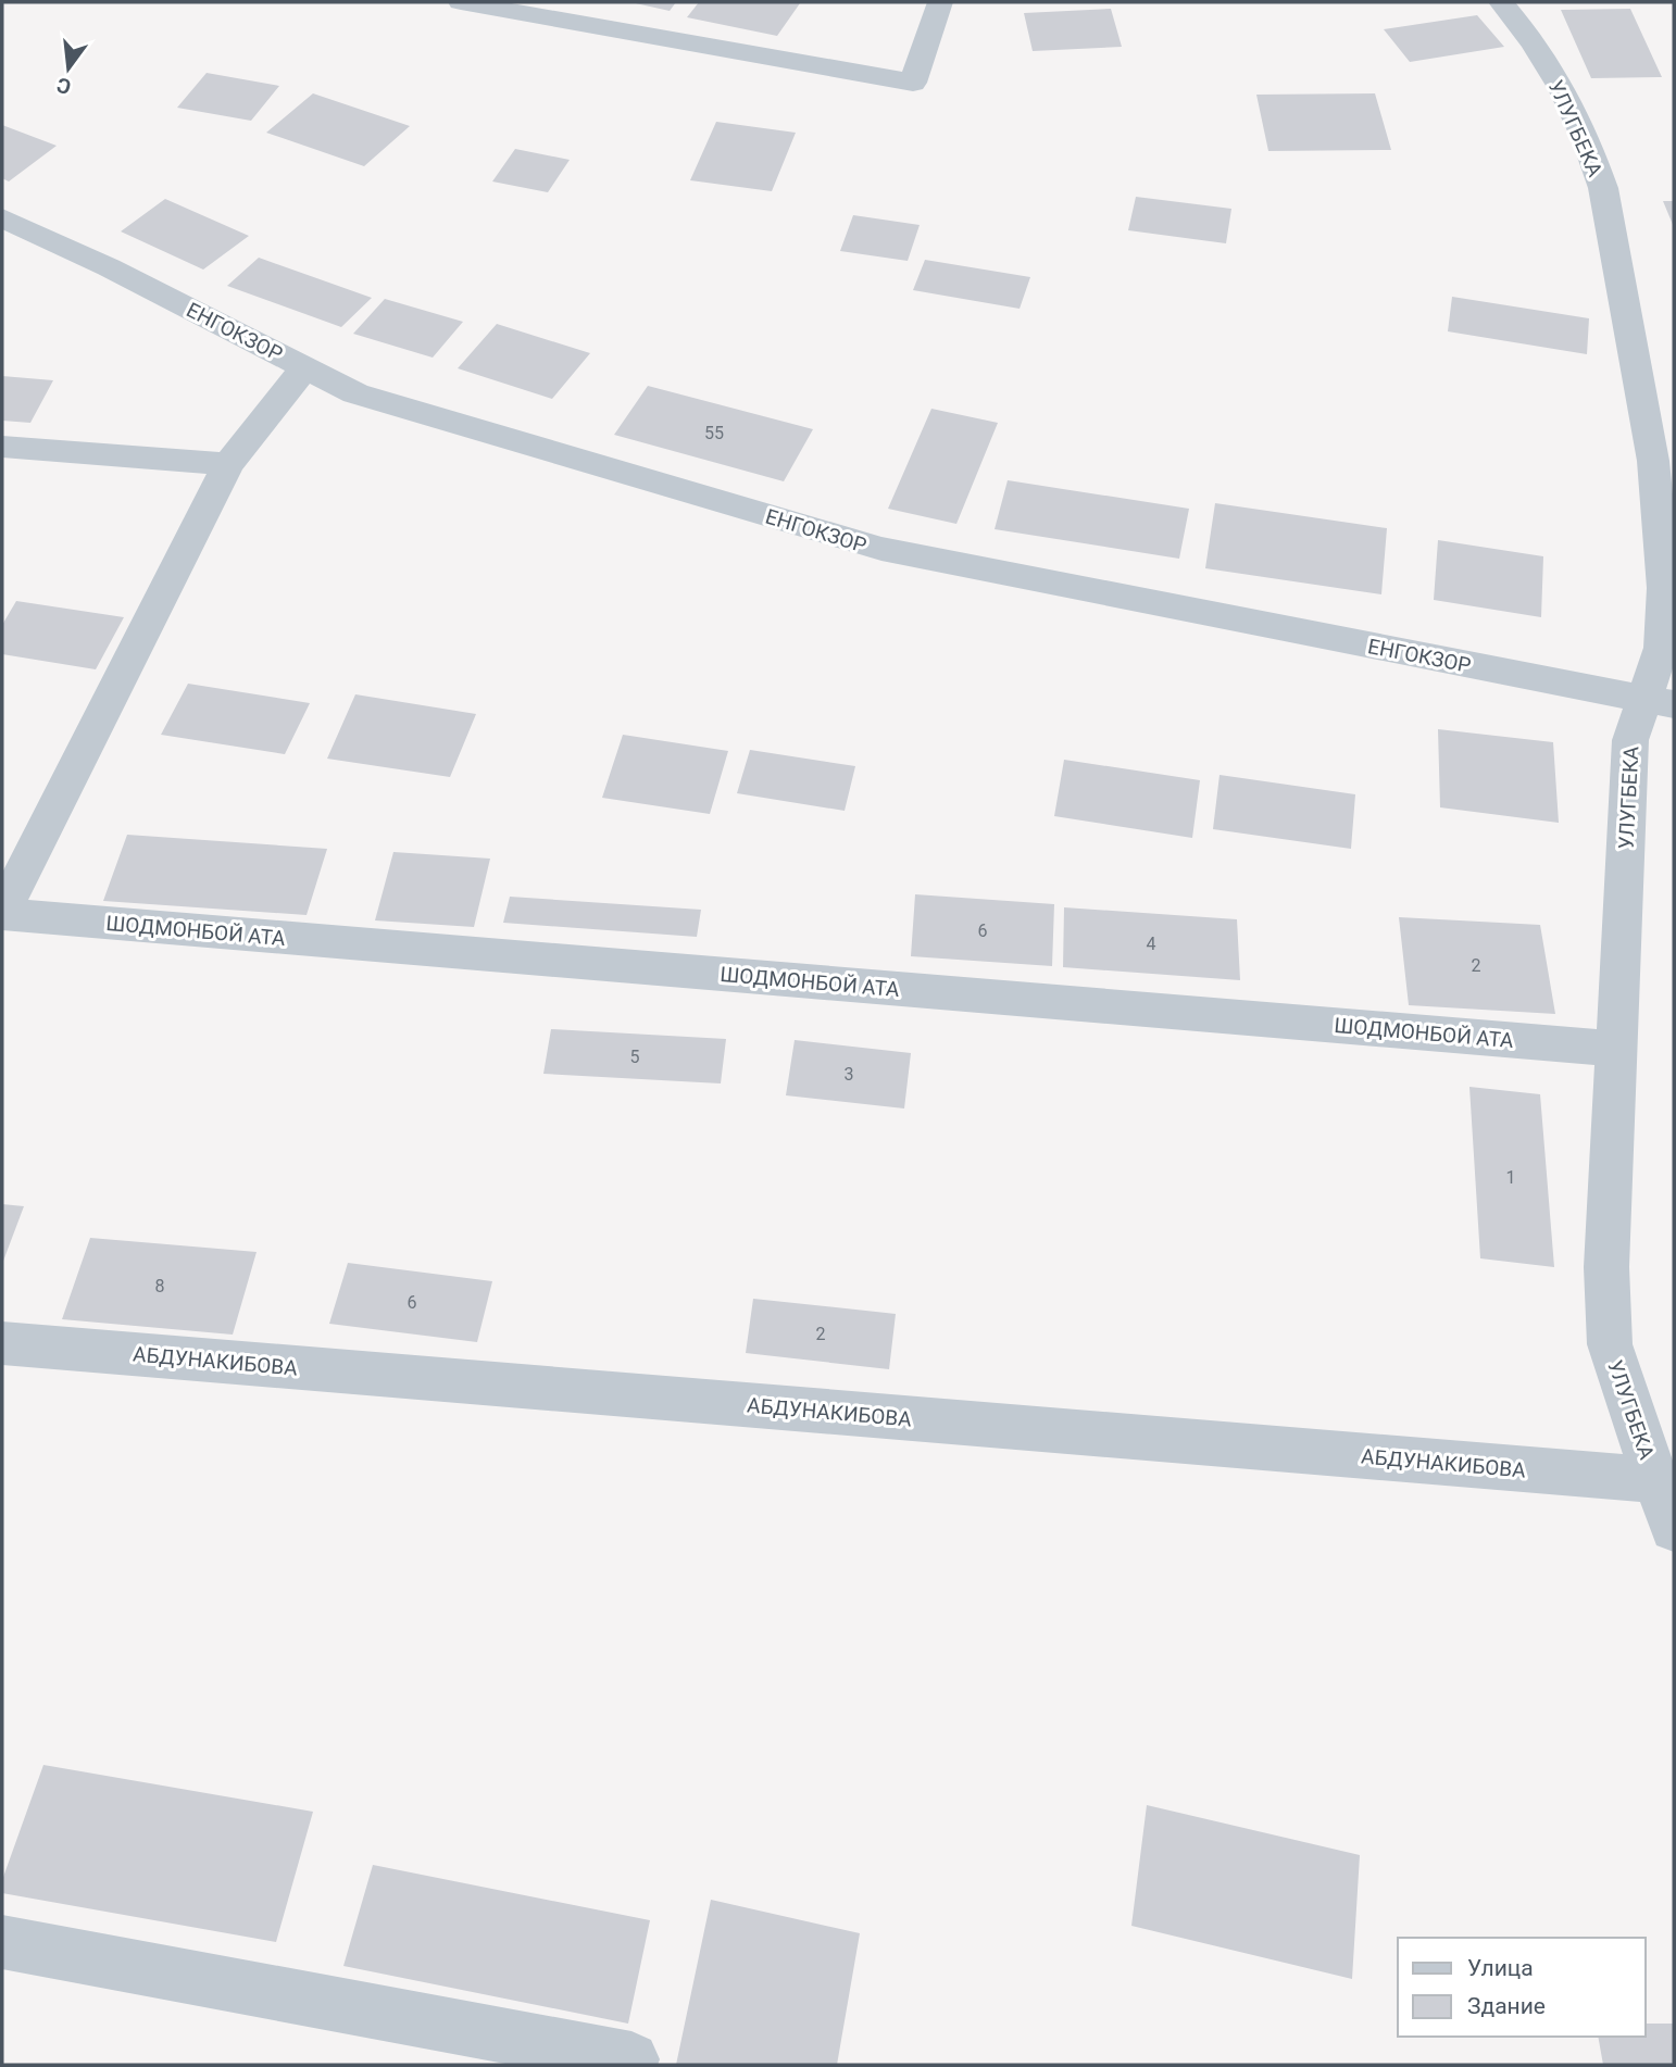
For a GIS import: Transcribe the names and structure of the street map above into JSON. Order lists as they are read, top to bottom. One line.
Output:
{"streets":{"street":["УЛУГБЕКА","ЕНГОКЗОР","ШОДМОНБОЙ АТА","АБДУНАКИБОВА"]},"crossings":[["УЛУГБЕКА","ЕНГОКЗОР"],["УЛУГБЕКА","ШОДМОНБОЙ АТА"],["УЛУГБЕКА","АБДУНАКИБОВА"]],"house_numbers":["55","6","4","2","5","3","1","8","6","2"],"legend":["Улица","Здание"],"north":"bottom"}
